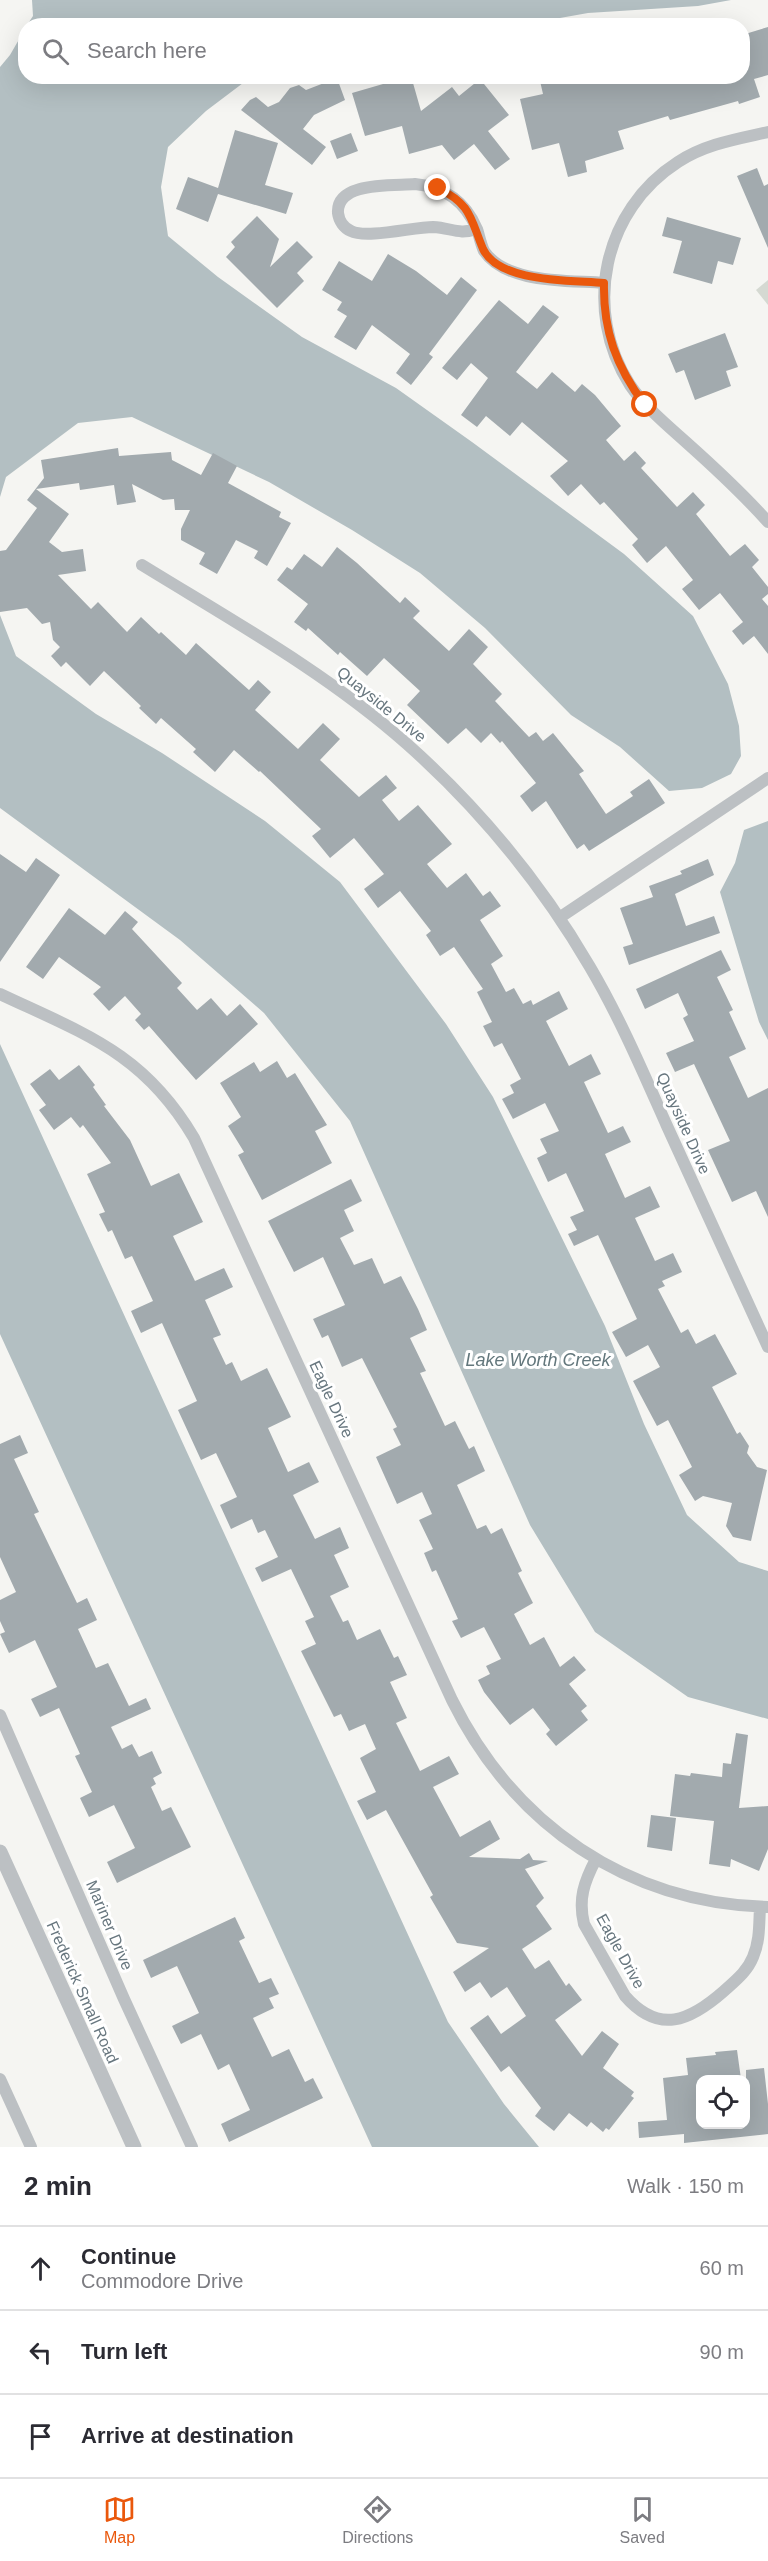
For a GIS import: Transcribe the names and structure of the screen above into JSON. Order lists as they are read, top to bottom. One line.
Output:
{"streets":{"street":["Quayside Drive","Eagle Drive","Mariner Drive","Frederick Small Road"]},"water":["Lake Worth Creek"],"page":{"search":"Search here","heading":["2 min","Walk · 150 m"],"list":[["Continue","Commodore Drive","60 m"],["Turn left","90 m"],"Arrive at destination"],"nav":["Map","Directions","Saved"]}}
